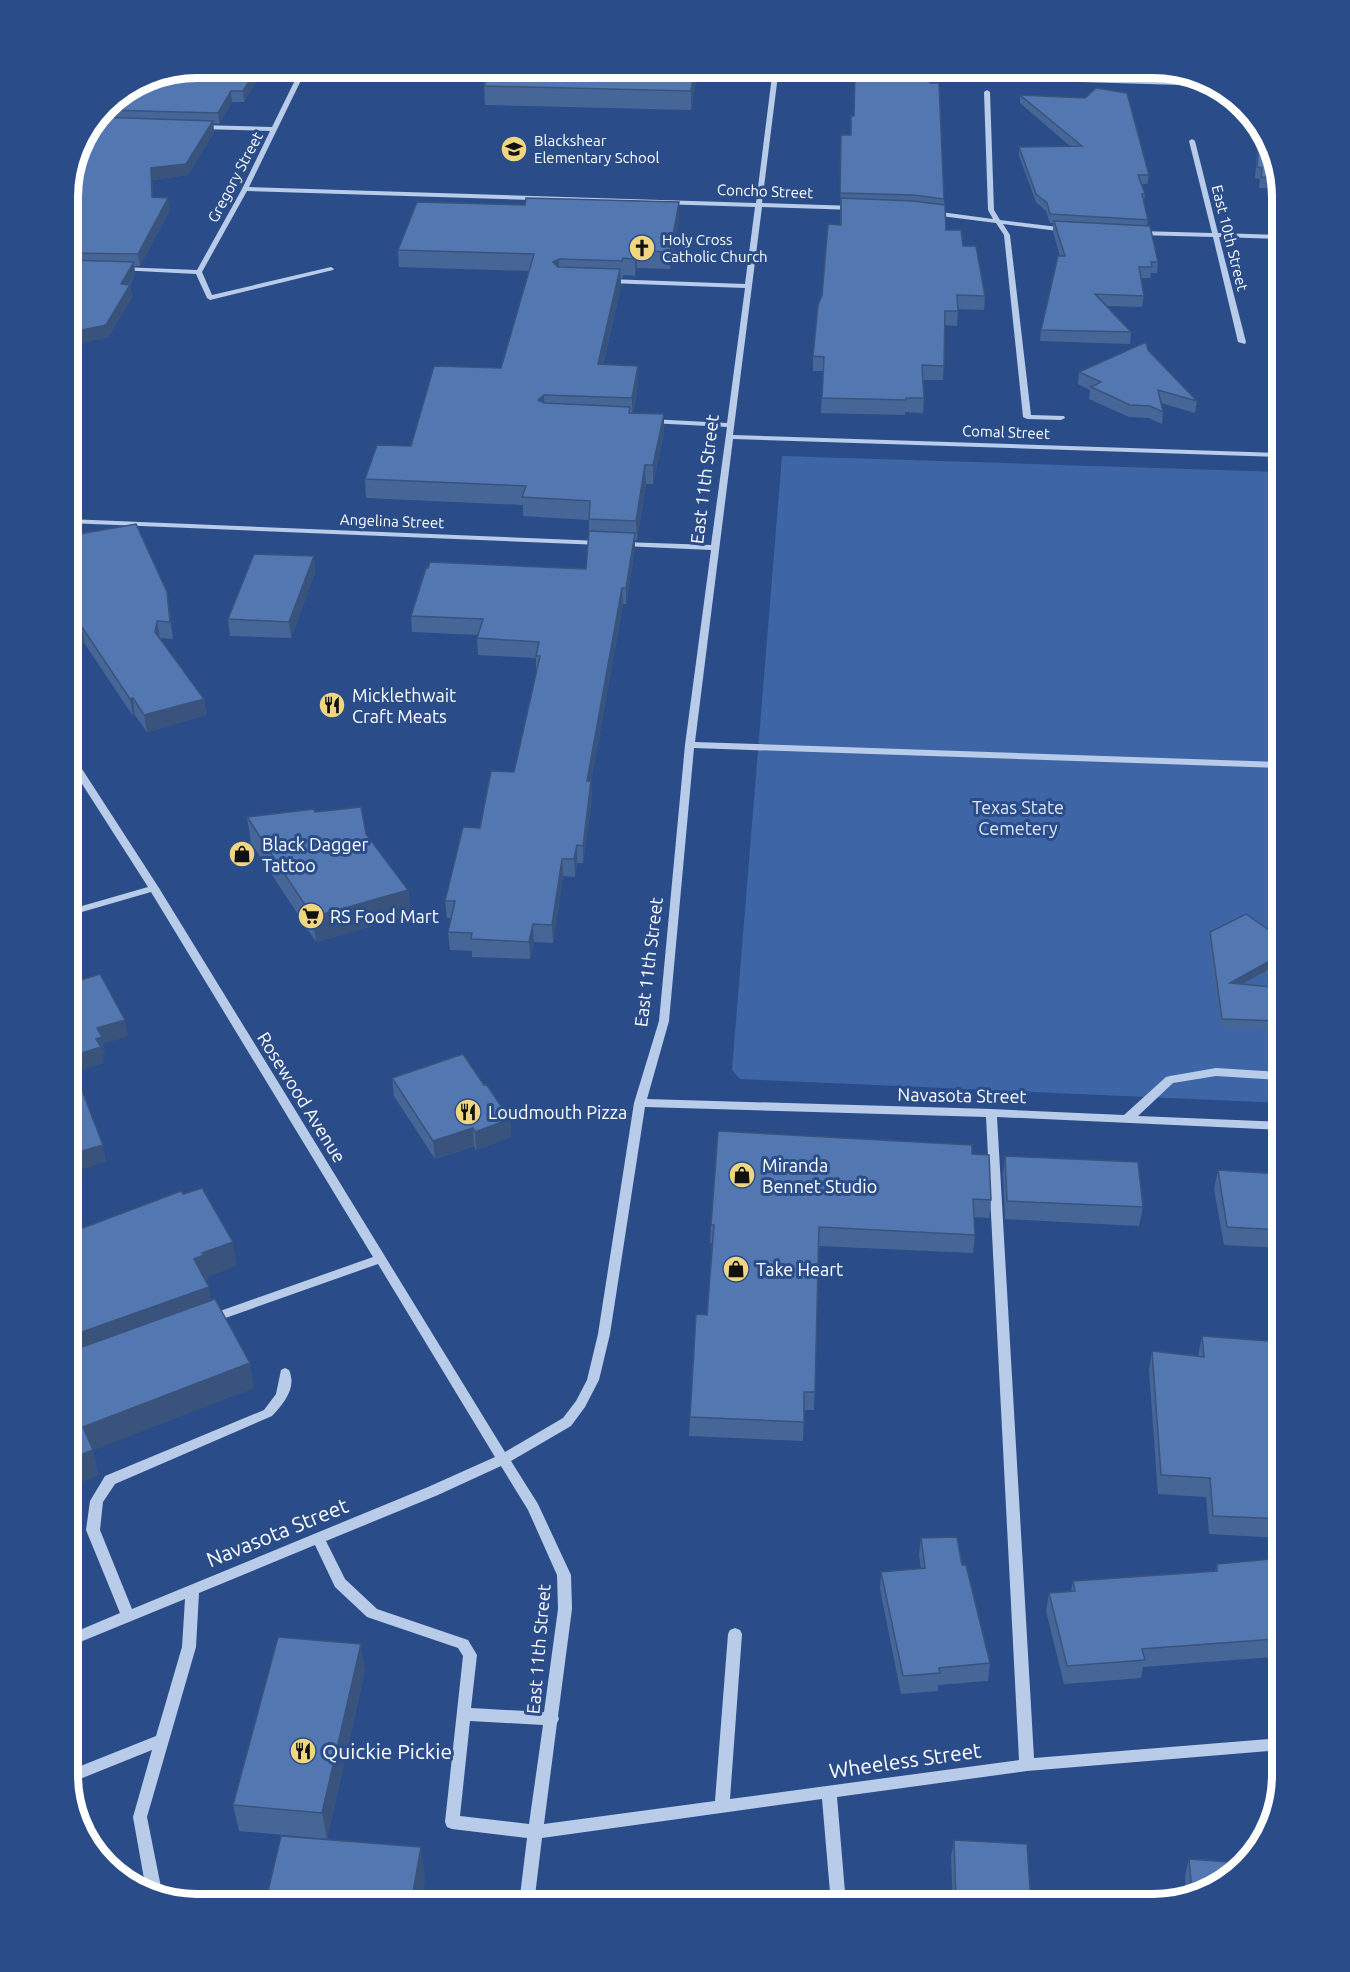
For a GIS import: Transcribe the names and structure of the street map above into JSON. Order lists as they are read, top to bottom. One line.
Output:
{"streets":{"street":["Gregory Street","Concho Street","East 10th Street","Comal Street","East 11th Street","Angelina Street","Navasota Street","Rosewood Avenue","Wheeless Street"]},"crossings":[["Gregory Street","Concho Street"],["Concho Street","East 11th Street"],["Comal Street","East 11th Street"],["East 11th Street","Navasota Street"],["East 11th Street","Rosewood Avenue"],["East 11th Street","Wheeless Street"],["Navasota Street","Rosewood Avenue"]],"parks":["Texas State Cemetery"],"places":{"school or university":["Blackshear Elementary School"],"church":["Holy Cross Catholic Church"],"restaurant":["Micklethwait Craft Meats","Loudmouth Pizza","Quickie Pickie"],"shop":["Black Dagger Tattoo","Miranda Bennet Studio","Take Heart"],"supermarket":["RS Food Mart"]}}
